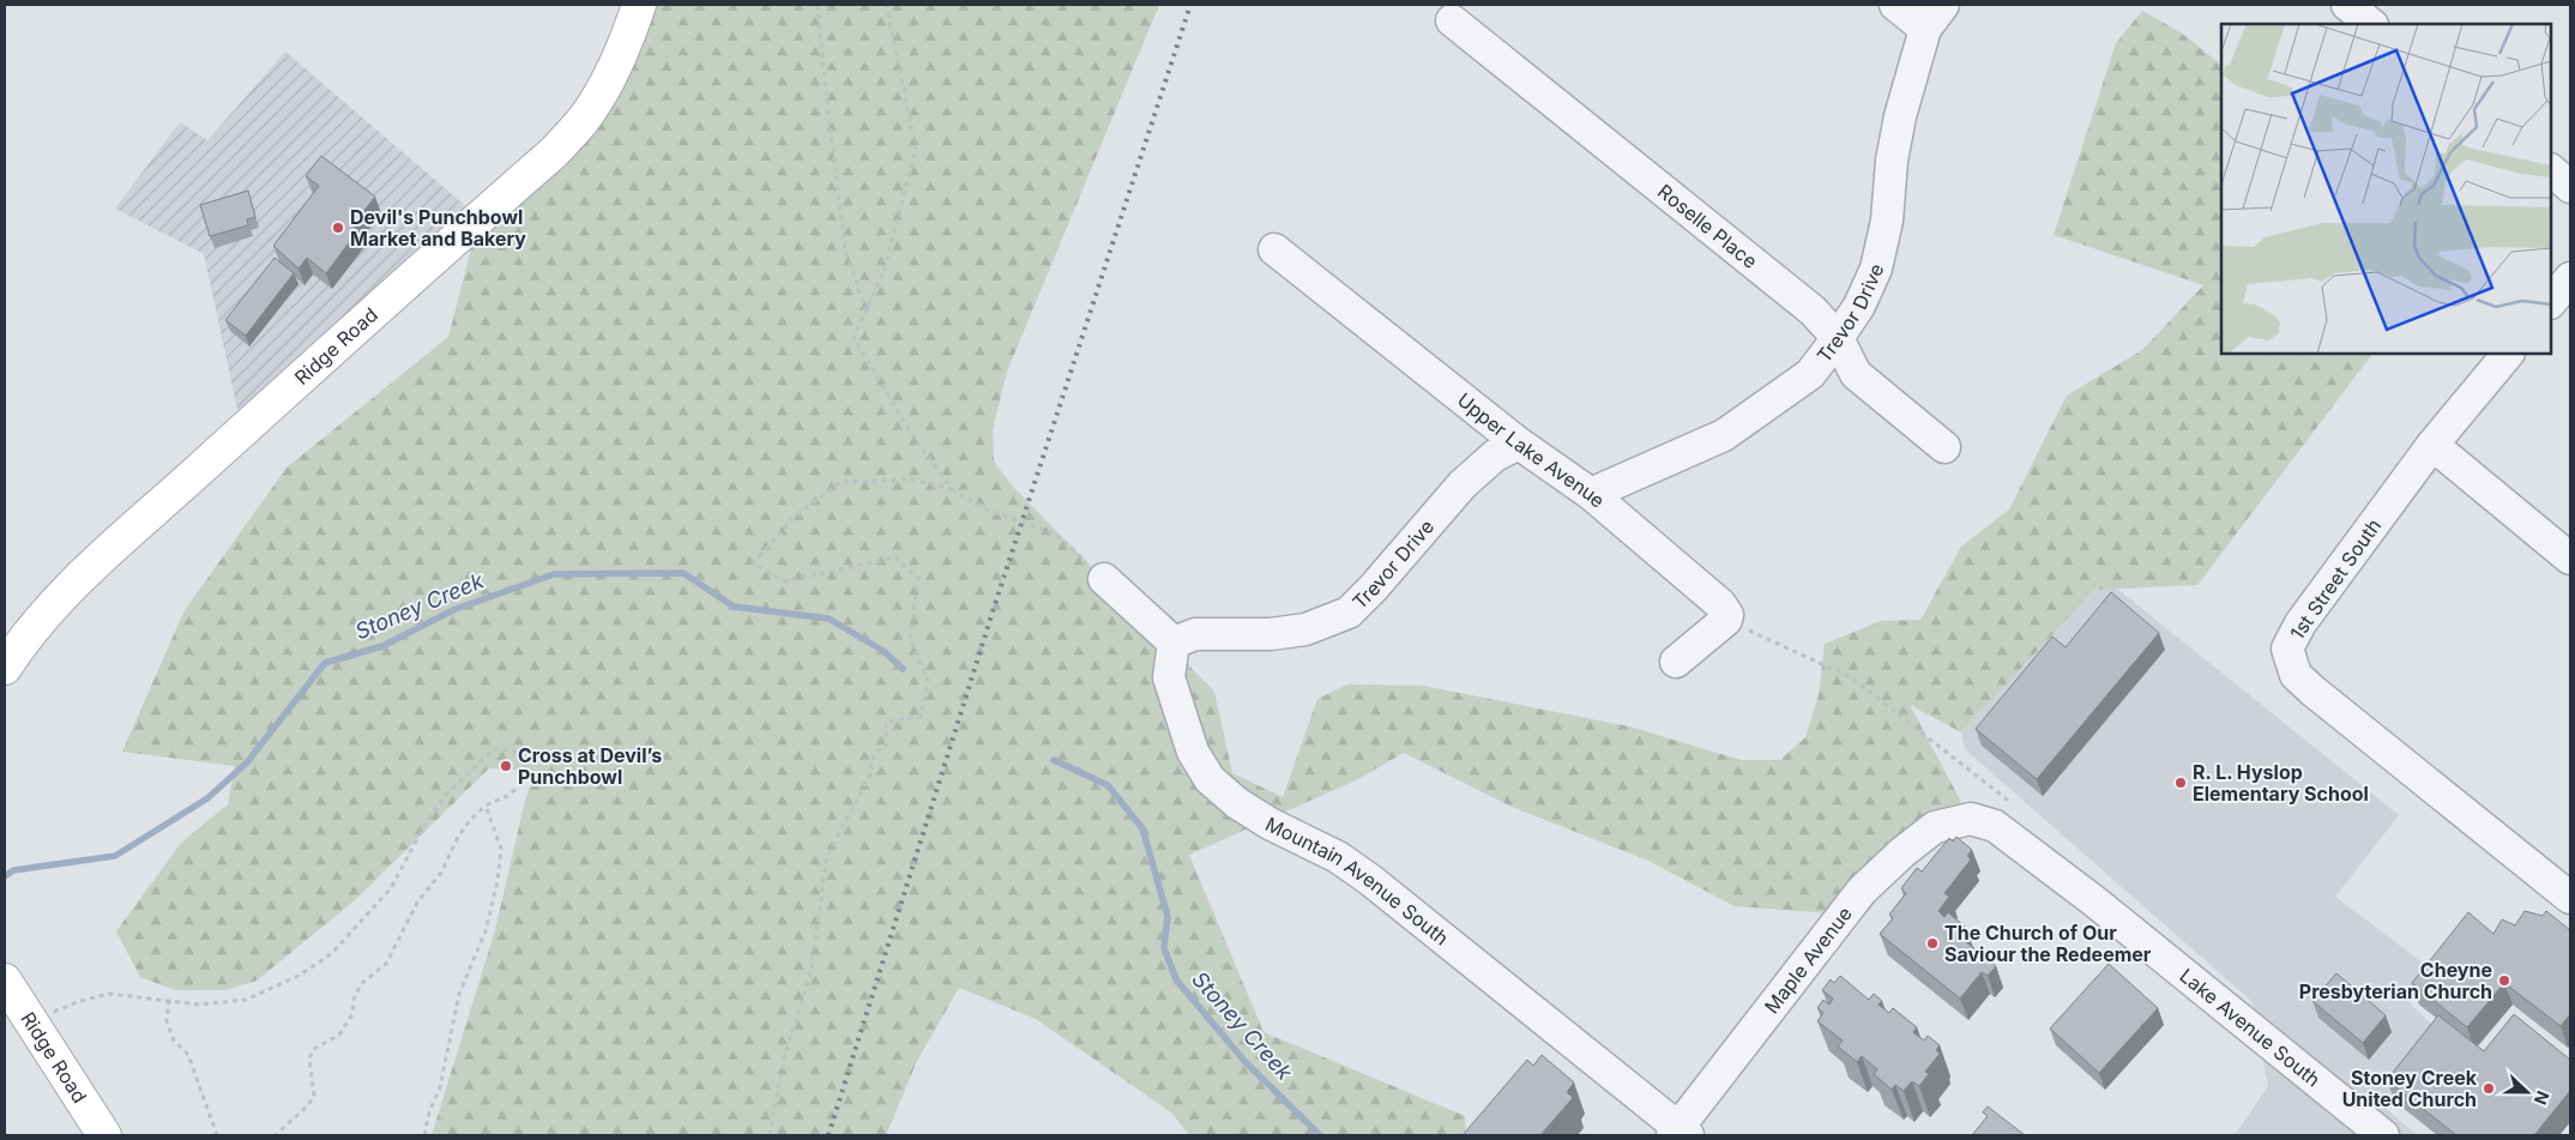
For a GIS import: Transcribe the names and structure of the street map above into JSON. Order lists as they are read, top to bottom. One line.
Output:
{"streets":{"main road":["Ridge Road"],"street":["Roselle Place","Trevor Drive","Upper Lake Avenue","1st Street South","Mountain Avenue South","Maple Avenue","Lake Avenue South"]},"crossings":[["Roselle Place","Trevor Drive"],["Trevor Drive","Upper Lake Avenue"],["Trevor Drive","Mountain Avenue South"],["Mountain Avenue South","Maple Avenue"],["Maple Avenue","Lake Avenue South"]],"water":["Stoney Creek"],"places":["Devil's Punchbowl Market and Bakery","Cross at Devil’s Punchbowl","R. L. Hyslop Elementary School","The Church of Our Saviour the Redeemer","Cheyne Presbyterian Church","Stoney Creek United Church"],"north":"right"}
